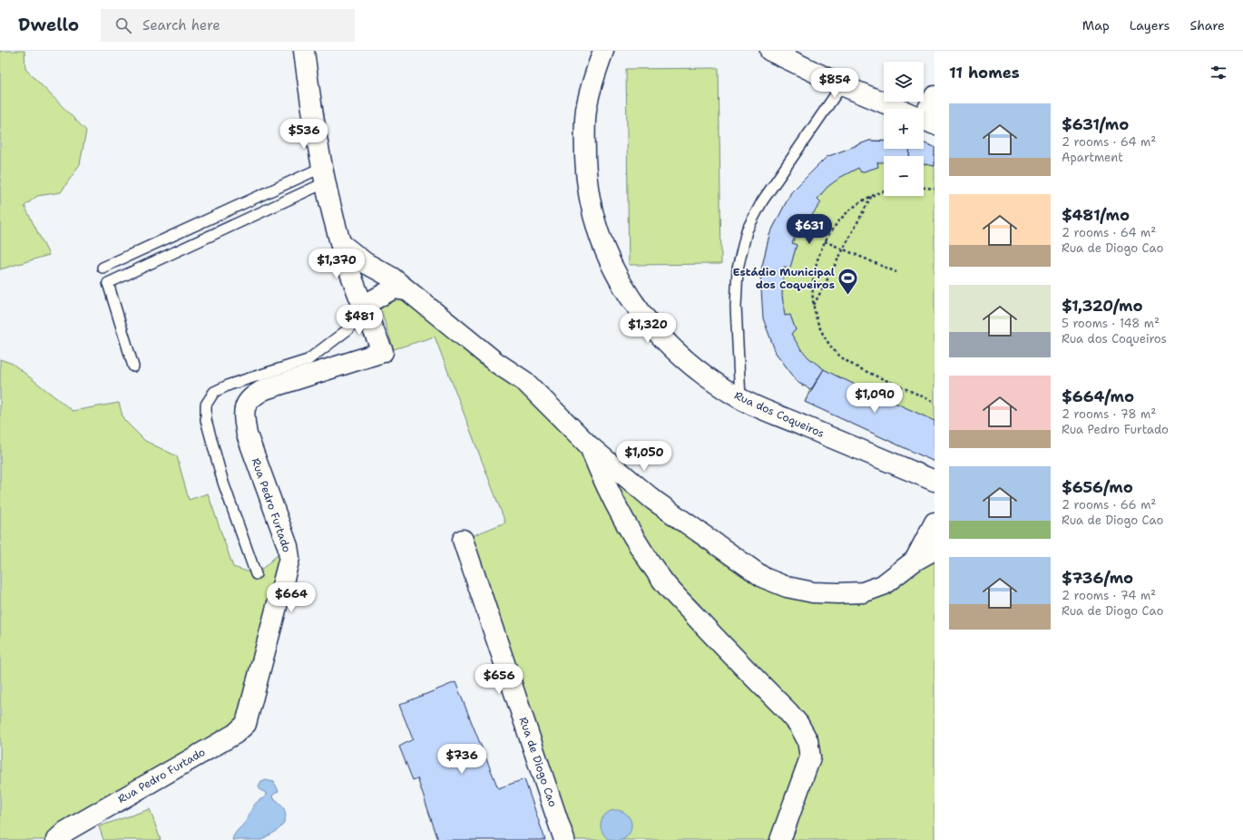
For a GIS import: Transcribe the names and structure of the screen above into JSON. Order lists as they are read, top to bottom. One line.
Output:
{"streets":{"street":["Rua dos Coqueiros","Rua Pedro Furtado","Rua de Diogo Cao"]},"places":{"sports":["Estádio Municipal dos Coqueiros"]},"page":{"header":"Dwello","search":"Search here","nav":["Map","Layers","Share"],"heading":"11 homes","map_buttons":["+","−"],"price":["$854","$536","$631","$1,370","$481","$1,320","$1,090","$1,050","$664","$656","$736"],"list":[{"name":"$631/mo","note":"2 rooms · 64 m² · Apartment"},{"name":"$481/mo","note":"2 rooms · 64 m² · Rua de Diogo Cao"},{"name":"$1,320/mo","note":"5 rooms · 148 m² · Rua dos Coqueiros"},{"name":"$664/mo","note":"2 rooms · 78 m² · Rua Pedro Furtado"},{"name":"$656/mo","note":"2 rooms · 66 m² · Rua de Diogo Cao"},{"name":"$736/mo","note":"2 rooms · 74 m² · Rua de Diogo Cao"}]}}
